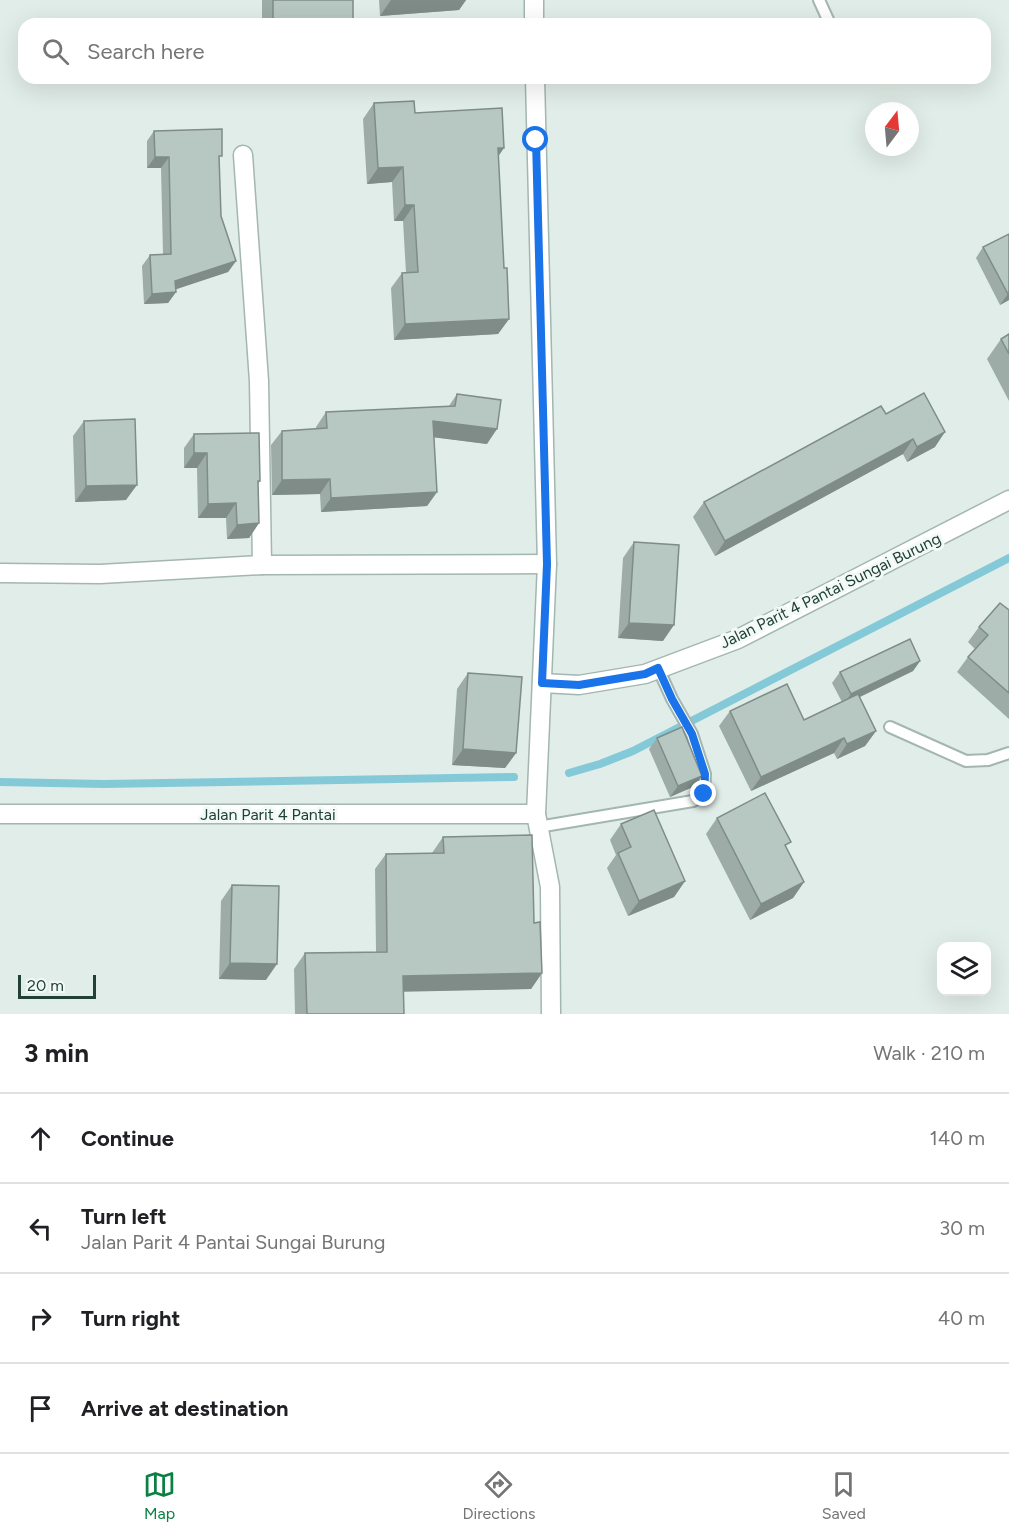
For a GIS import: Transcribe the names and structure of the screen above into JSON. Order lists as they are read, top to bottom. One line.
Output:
{"streets":{"street":["Jalan Parit 4 Pantai Sungai Burung","Jalan Parit 4 Pantai"]},"scale_bar":"20 m","north":"top","page":{"search":"Search here","scale":"20 m","heading":["3 min","Walk · 210 m"],"list":[["Continue","140 m"],["Turn left","Jalan Parit 4 Pantai Sungai Burung","30 m"],["Turn right","40 m"],"Arrive at destination"],"nav":["Map","Directions","Saved"]}}
